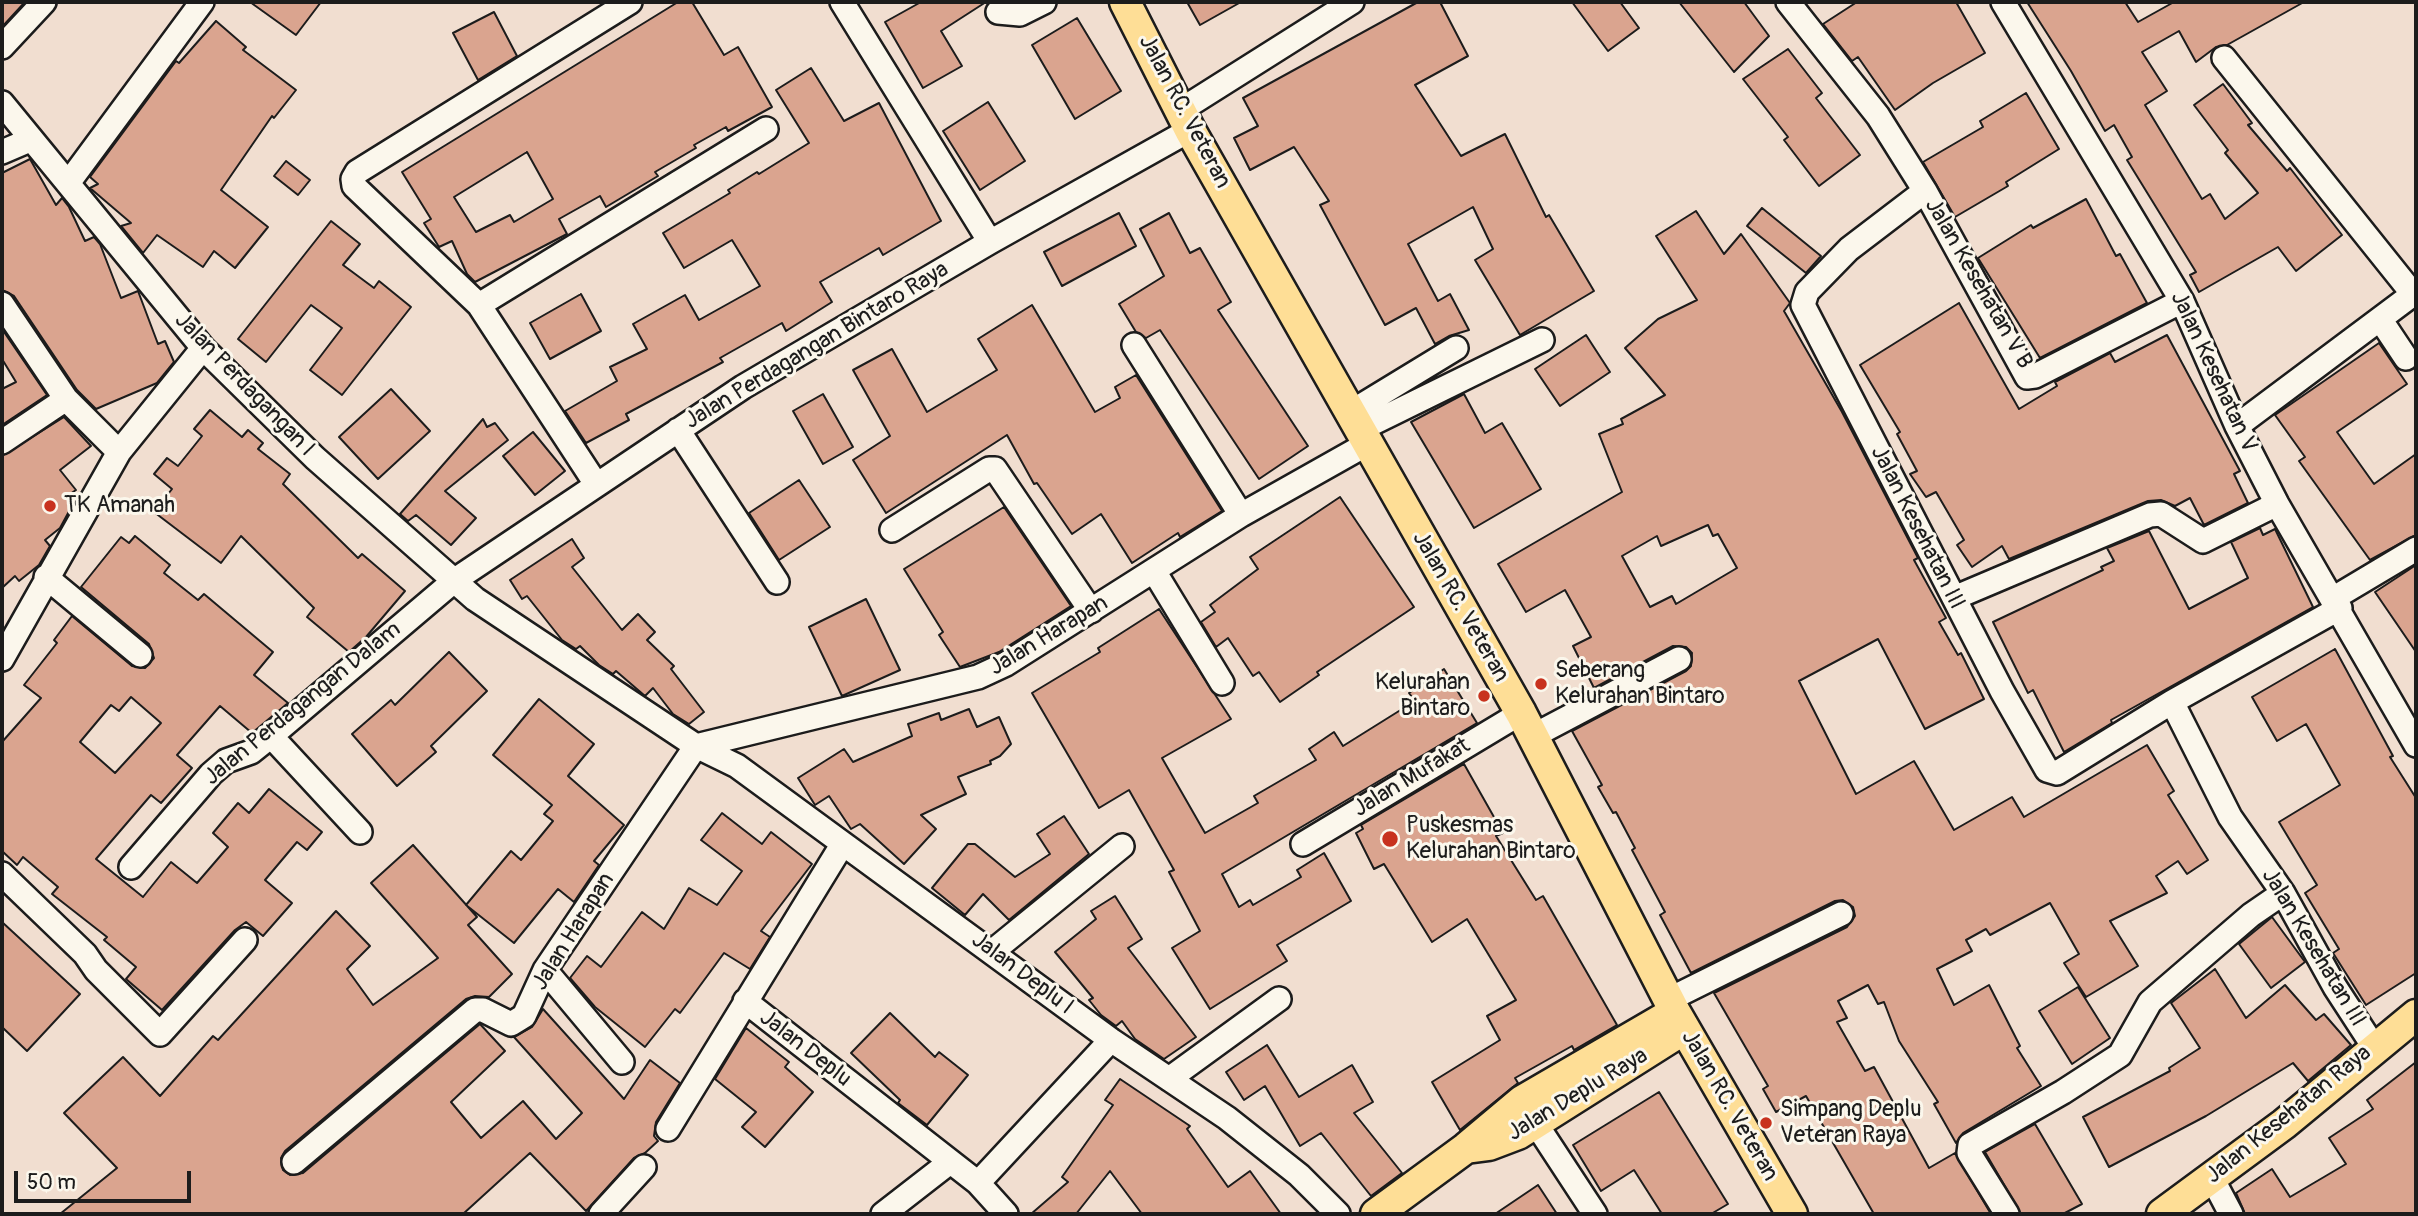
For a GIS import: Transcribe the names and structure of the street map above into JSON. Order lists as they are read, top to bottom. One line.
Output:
{"streets":{"main road":["Jalan RC. Veteran","Jalan Deplu Raya","Jalan Kesehatan Raya"],"street":["Jalan Kesehatan V B","Jalan Perdagangan Bintaro Raya","Jalan Kesehatan V","Jalan Perdagangan I","Jalan Kesehatan III","Jalan Harapan","Jalan Perdagangan Dalam","Jalan Mufakat","Jalan Deplu I","Jalan Deplu"]},"crossings":[["Jalan RC. Veteran","Jalan Perdagangan Bintaro Raya"],["Jalan RC. Veteran","Jalan Harapan"],["Jalan RC. Veteran","Jalan Mufakat"],["Jalan RC. Veteran","Jalan Deplu Raya"],["Jalan Kesehatan V B","Jalan Kesehatan V"],["Jalan Kesehatan V B","Jalan Kesehatan III"],["Jalan Perdagangan Bintaro Raya","Jalan Perdagangan I"],["Jalan Perdagangan Bintaro Raya","Jalan Perdagangan Dalam"],["Jalan Kesehatan V","Jalan Kesehatan III"],["Jalan Perdagangan I","Jalan Perdagangan Dalam"],["Jalan Kesehatan III","Jalan Kesehatan Raya"],["Jalan Harapan","Jalan Deplu I"],["Jalan Deplu I","Jalan Deplu"]],"places":["TK Amanah","Seberang Kelurahan Bintaro","Kelurahan Bintaro","Puskesmas Kelurahan Bintaro","Simpang Deplu Veteran Raya"],"scale_bar":"50 m"}
